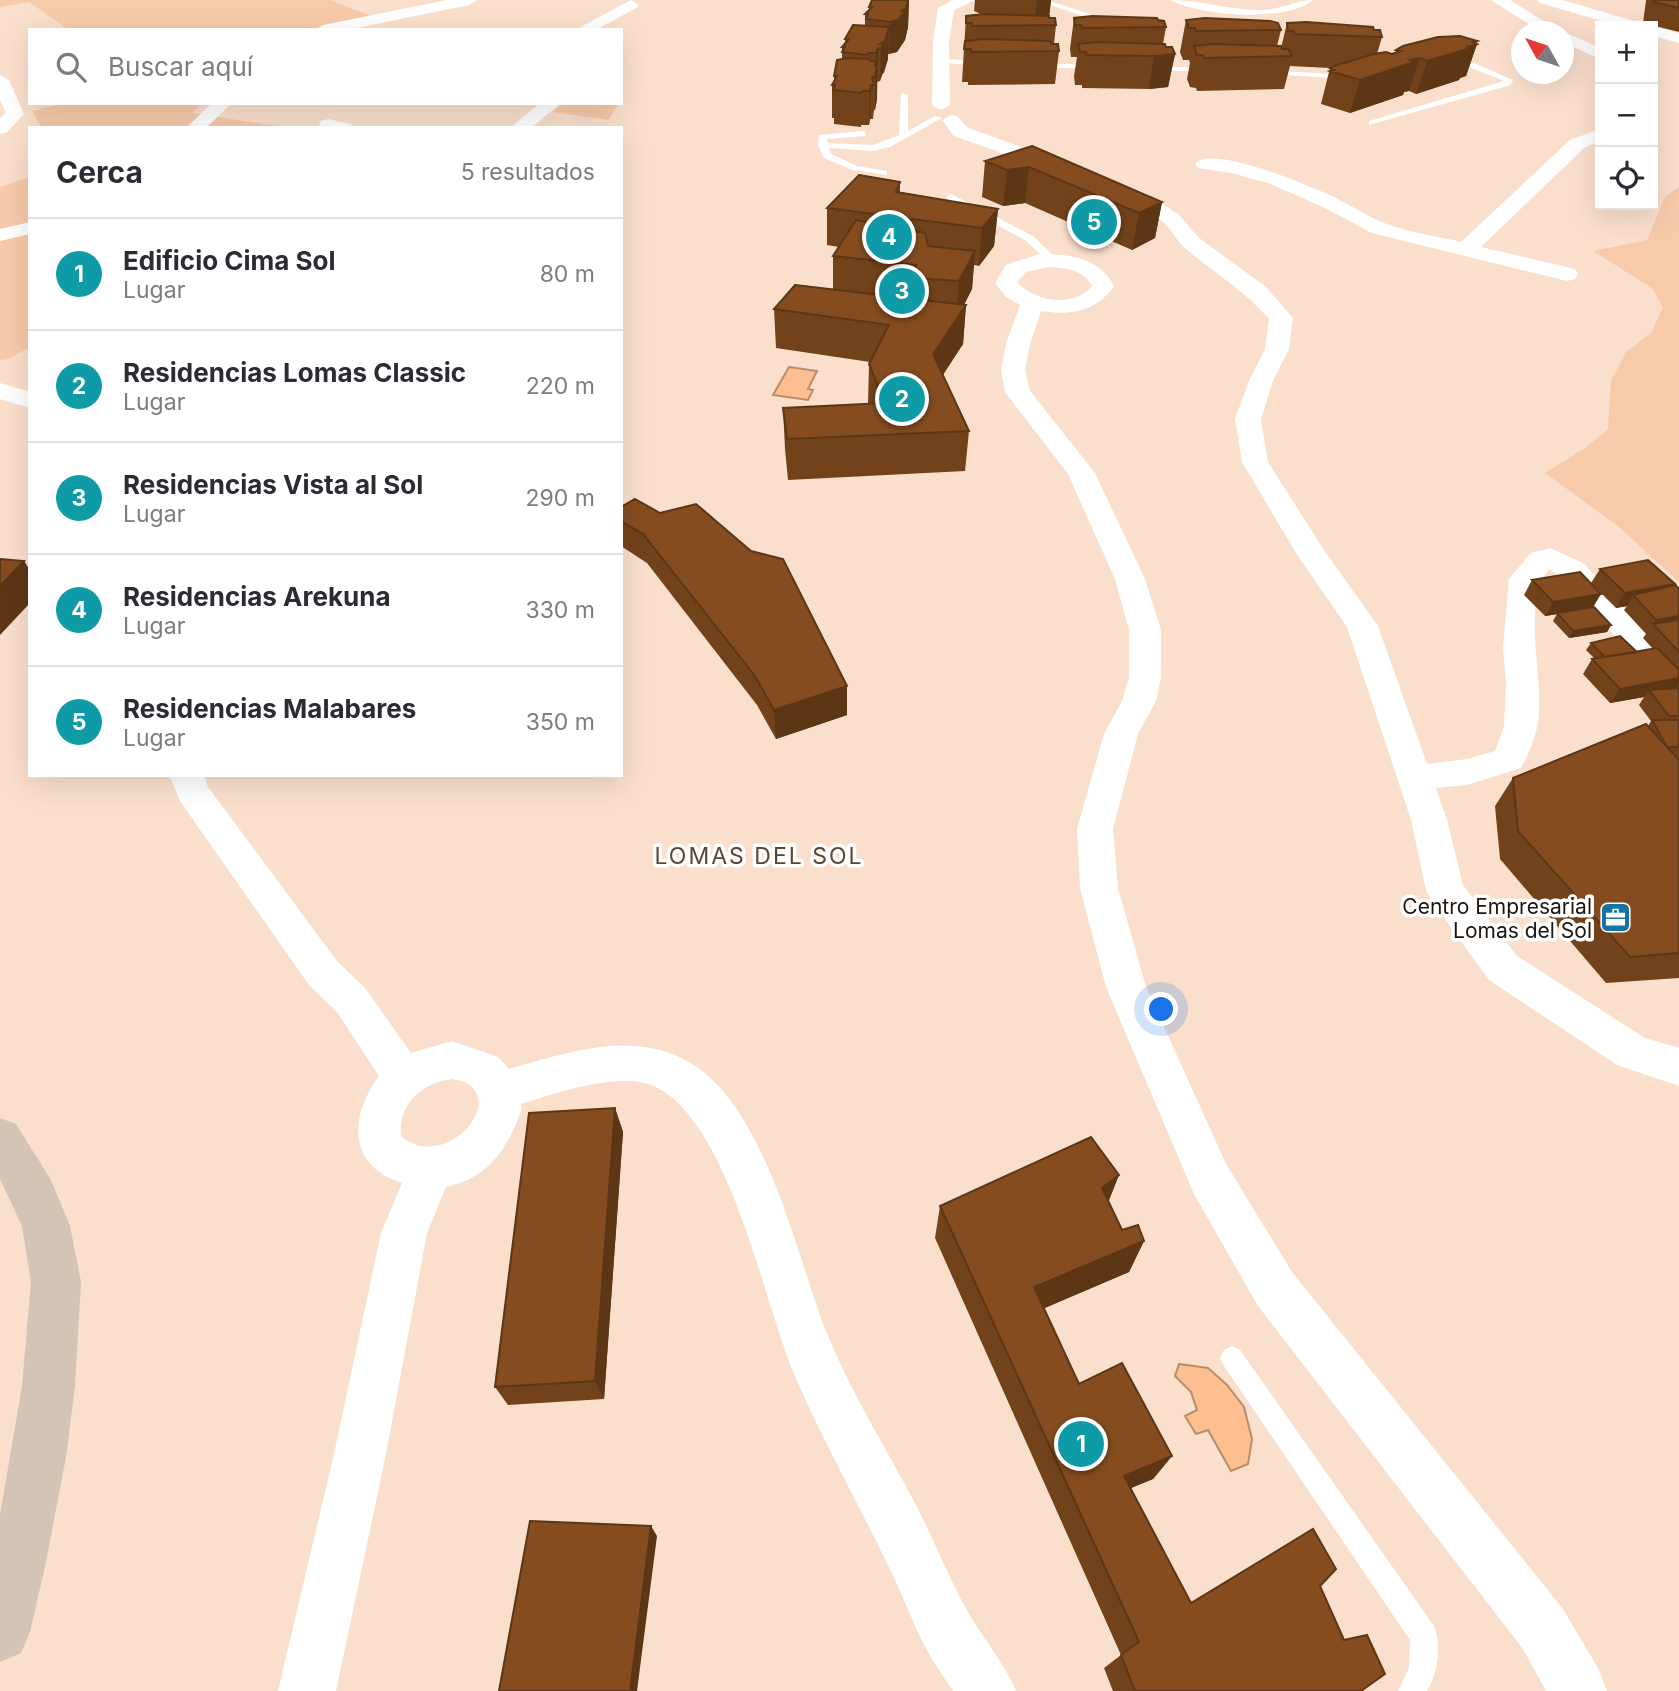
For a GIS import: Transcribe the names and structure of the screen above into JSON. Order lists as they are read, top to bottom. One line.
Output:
{"districts":["LOMAS DEL SOL"],"places":{"office":["Centro Empresarial Lomas del Sol"]},"north":"top left","page":{"map_buttons":["+","−"],"search":"Buscar aquí","heading":["Cerca","5 resultados"],"pins":["5","4","3","2","1"],"list":[{"mark":"1","name":"Edificio Cima Sol","note":"Lugar","value":"80 m"},{"mark":"2","name":"Residencias Lomas Classic","note":"Lugar","value":"220 m"},{"mark":"3","name":"Residencias Vista al Sol","note":"Lugar","value":"290 m"},{"mark":"4","name":"Residencias Arekuna","note":"Lugar","value":"330 m"},{"mark":"5","name":"Residencias Malabares","note":"Lugar","value":"350 m"}]}}
